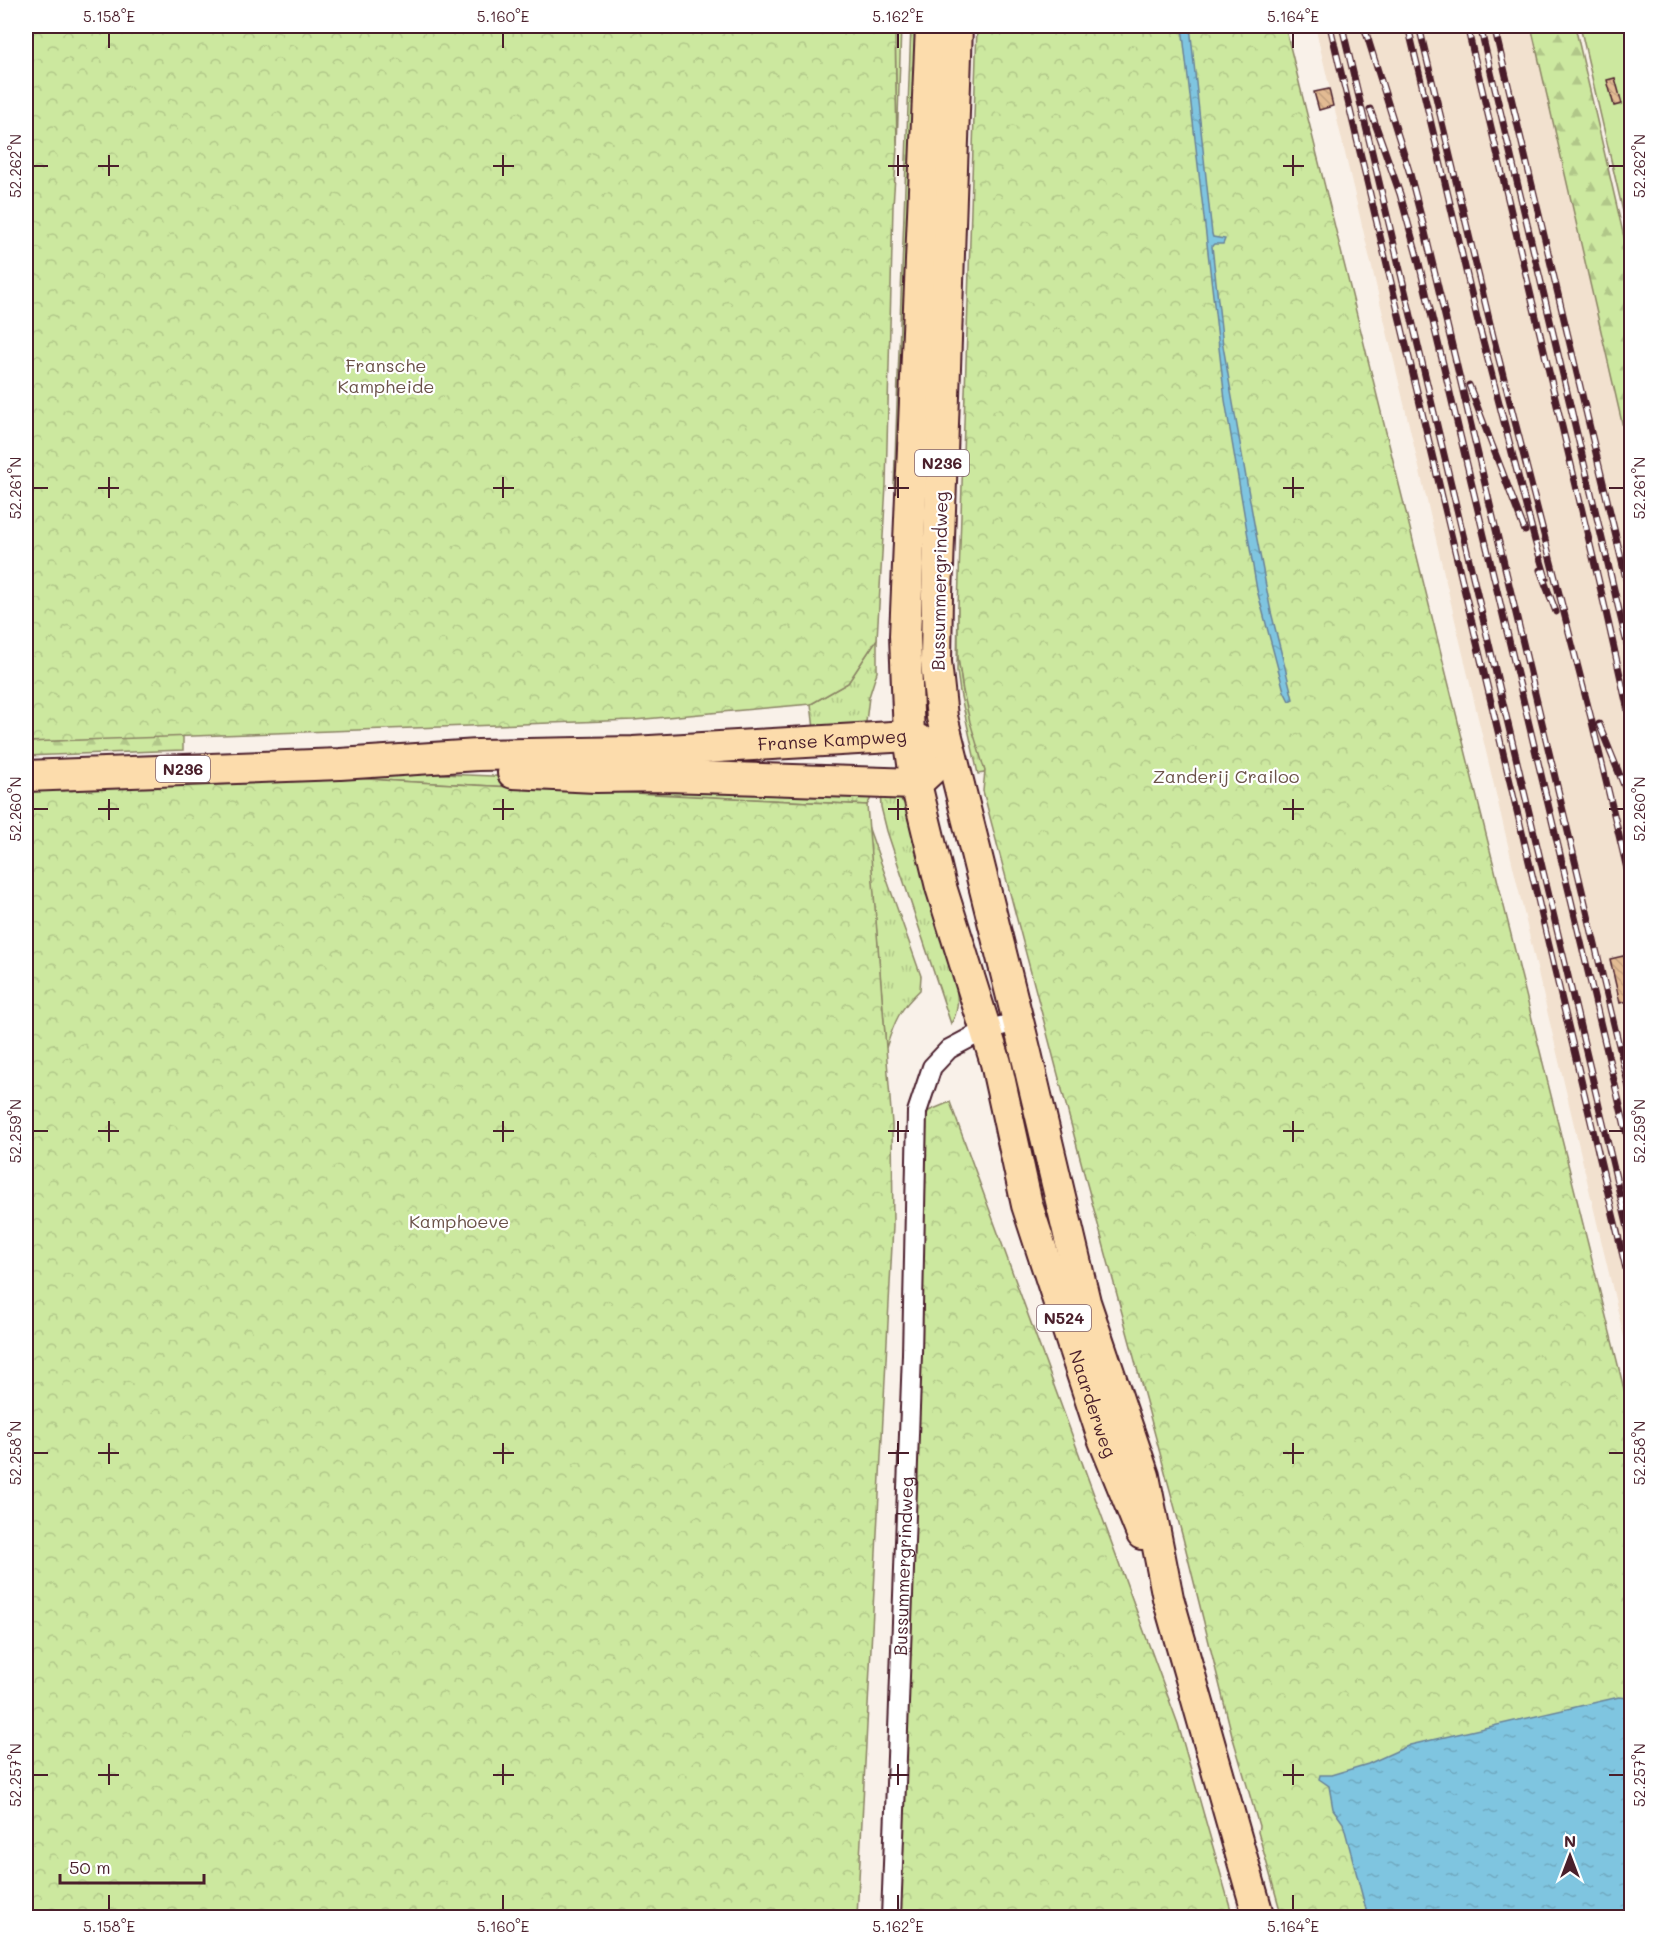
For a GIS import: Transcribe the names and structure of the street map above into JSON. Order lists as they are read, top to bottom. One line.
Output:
{"streets":{"main road":["N236","Bussummergrindweg","Franse Kampweg","N524","Naarderweg"]},"crossings":[["Bussummergrindweg","Franse Kampweg"],["Bussummergrindweg","Naarderweg"]],"parks":["Fransche Kampheide","Zanderij Crailoo","Kamphoeve"],"scale_bar":"50 m","north":"top","coordinates":["5.158°E","5.160°E","5.162°E","5.164°E","52.262°N","52.261°N","52.260°N","52.259°N","52.258°N","52.257°N"]}
